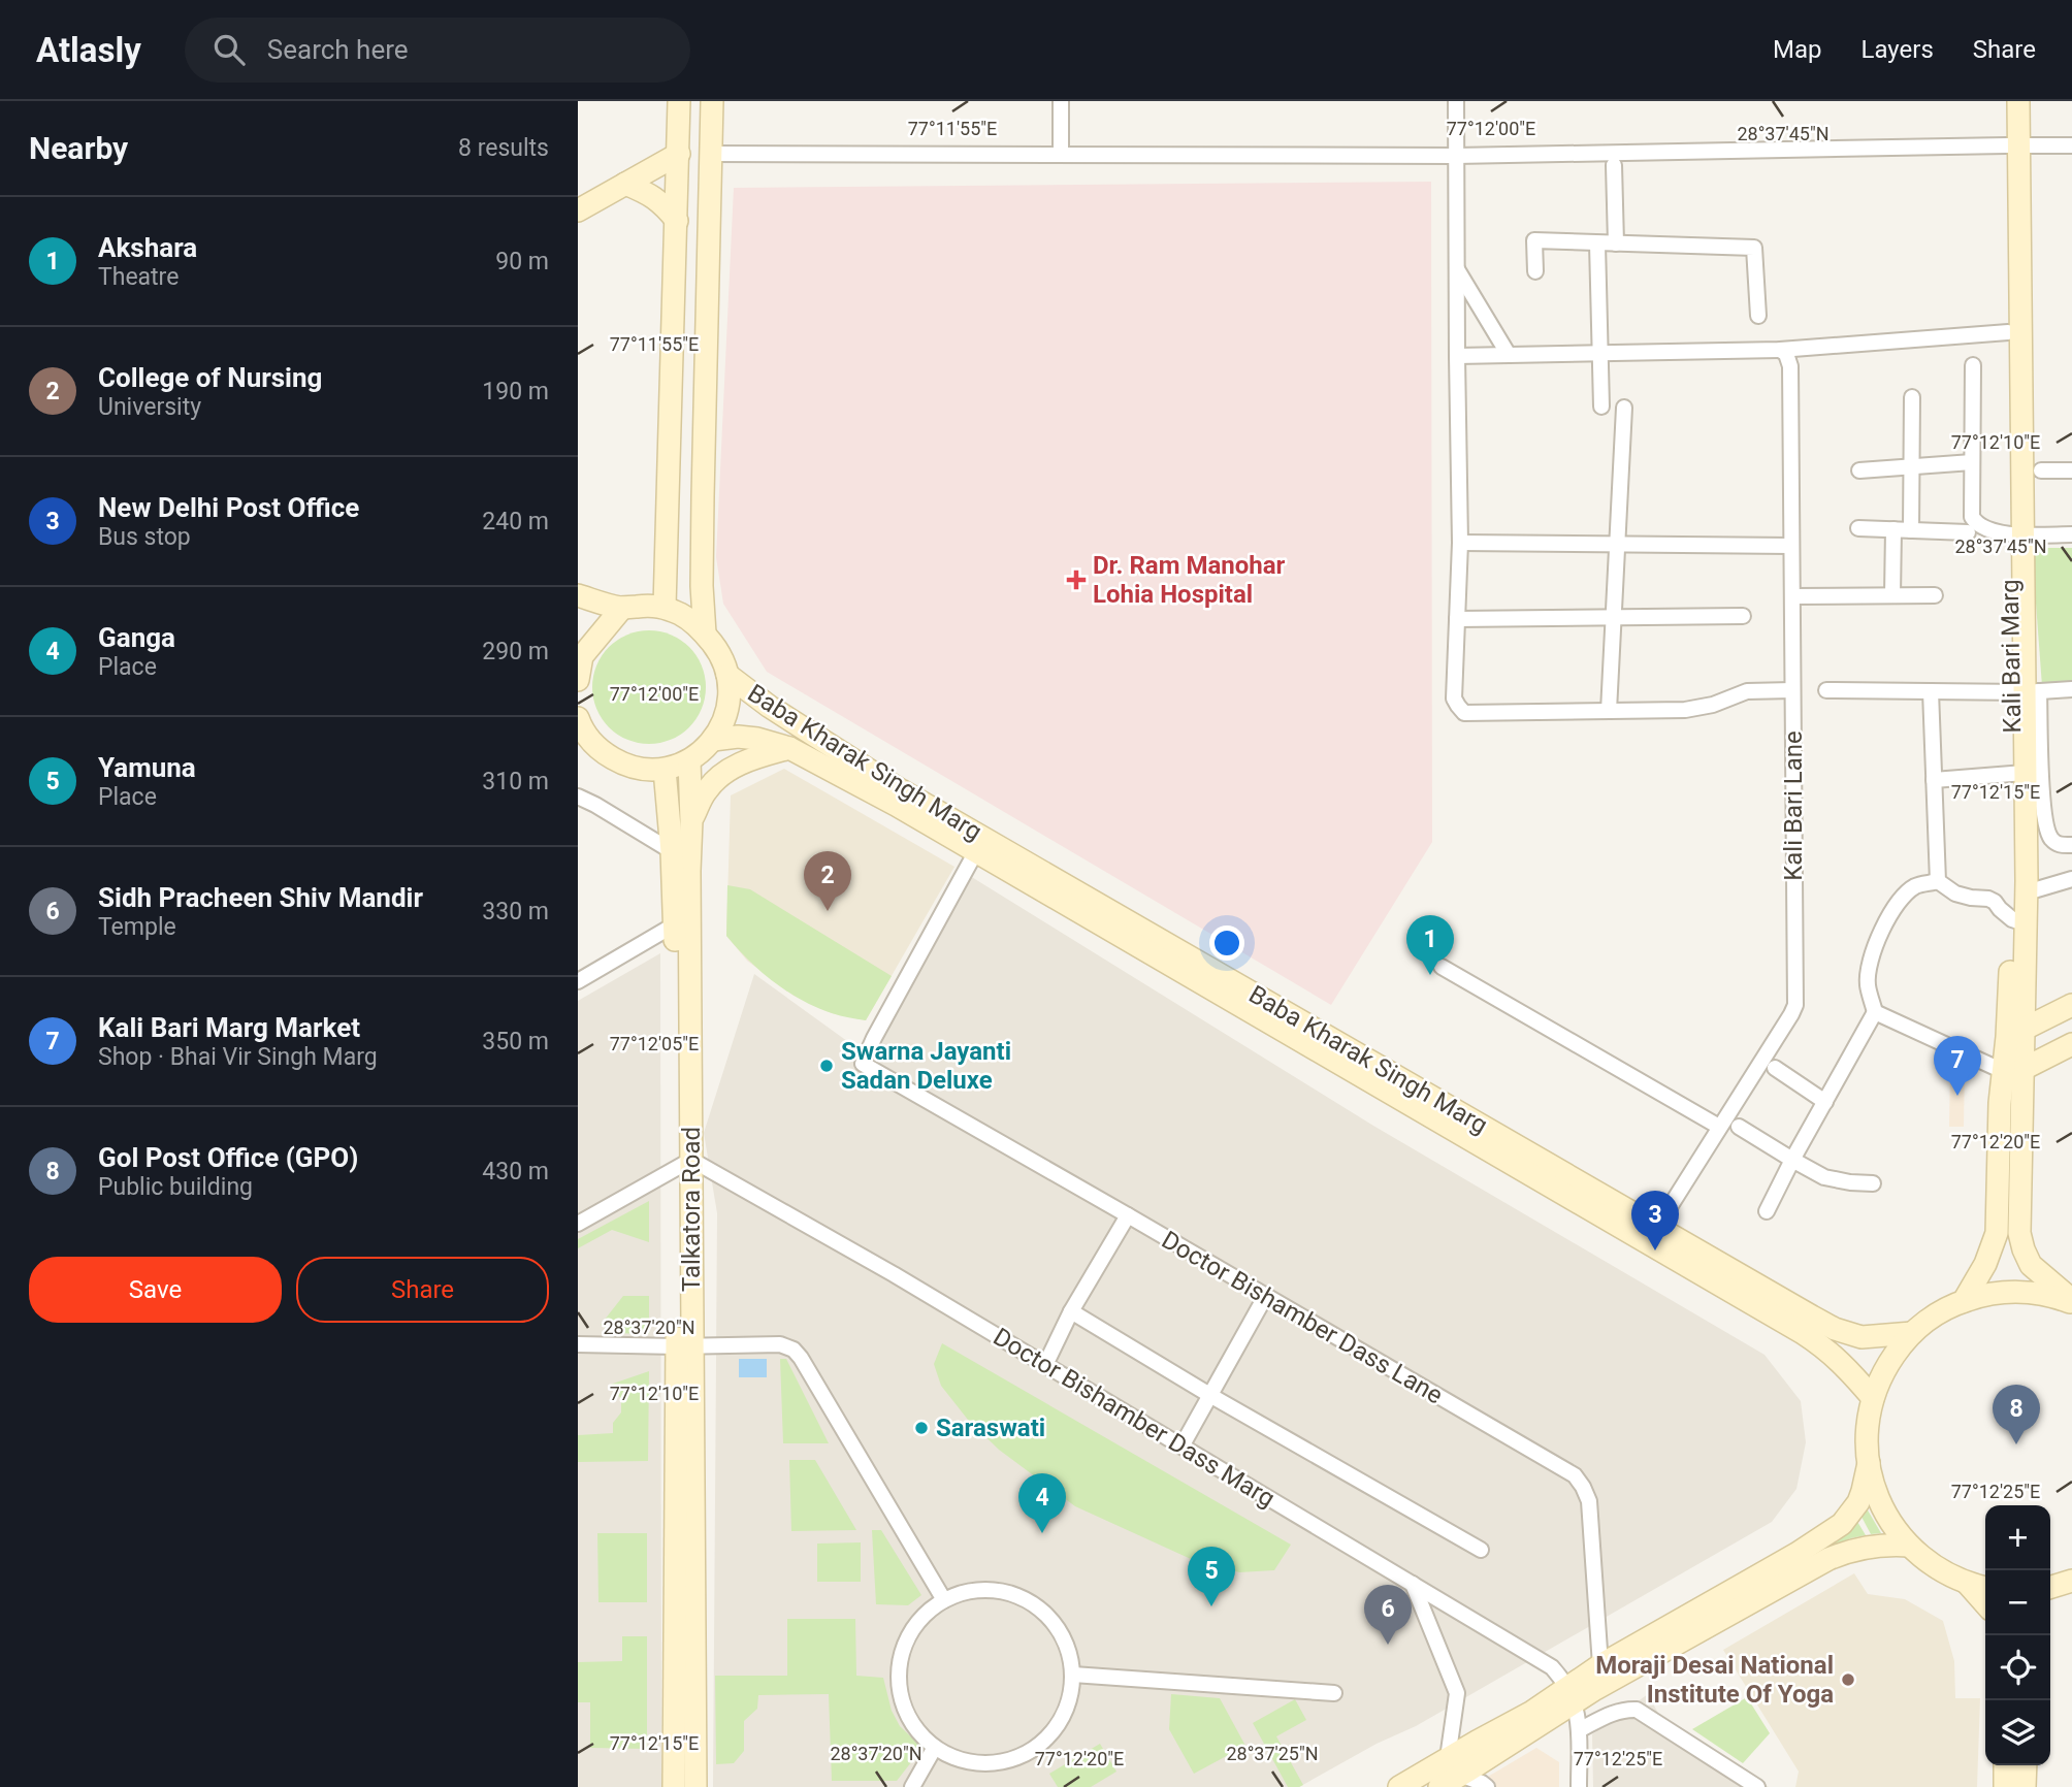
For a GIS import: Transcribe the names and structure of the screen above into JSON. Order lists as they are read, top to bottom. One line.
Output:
{"streets":{"main road":["Kali Bari Marg","Baba Kharak Singh Marg","Talkatora Road"],"street":["Kali Bari Lane","Doctor Bishamber Dass Lane","Doctor Bishamber Dass Marg"]},"crossings":[["Baba Kharak Singh Marg","Kali Bari Lane"],["Baba Kharak Singh Marg","Doctor Bishamber Dass Lane"],["Talkatora Road","Doctor Bishamber Dass Marg"]],"places":{"health":["Dr. Ram Manohar Lohia Hospital"],"other":["Swarna Jayanti Sadan Deluxe","Saraswati","Moraji Desai National Institute Of Yoga"]},"page":{"header":"Atlasly","search":"Search here","nav":["Map","Layers","Share"],"heading":["Nearby","8 results"],"list":[{"mark":"1","name":"Akshara","note":"Theatre","value":"90 m"},{"mark":"2","name":"College of Nursing","note":"University","value":"190 m"},{"mark":"3","name":"New Delhi Post Office","note":"Bus stop","value":"240 m"},{"mark":"4","name":"Ganga","note":"Place","value":"290 m"},{"mark":"5","name":"Yamuna","note":"Place","value":"310 m"},{"mark":"6","name":"Sidh Pracheen Shiv Mandir","note":"Temple","value":"330 m"},{"mark":"7","name":"Kali Bari Marg Market","note":"Shop · Bhai Vir Singh Marg","value":"350 m"},{"mark":"8","name":"Gol Post Office (GPO)","note":"Public building","value":"430 m"}],"pins":["2","1","7","3","8","4","5","6"],"buttons":["Save","Share"],"map_buttons":["+","−"]},"coordinates":["77°11'55\"E","77°12'00\"E","28°37'45\"N","77°12'10\"E","77°12'15\"E","77°12'05\"E","77°12'20\"E","28°37'20\"N","77°12'25\"E","28°37'25\"N"]}
